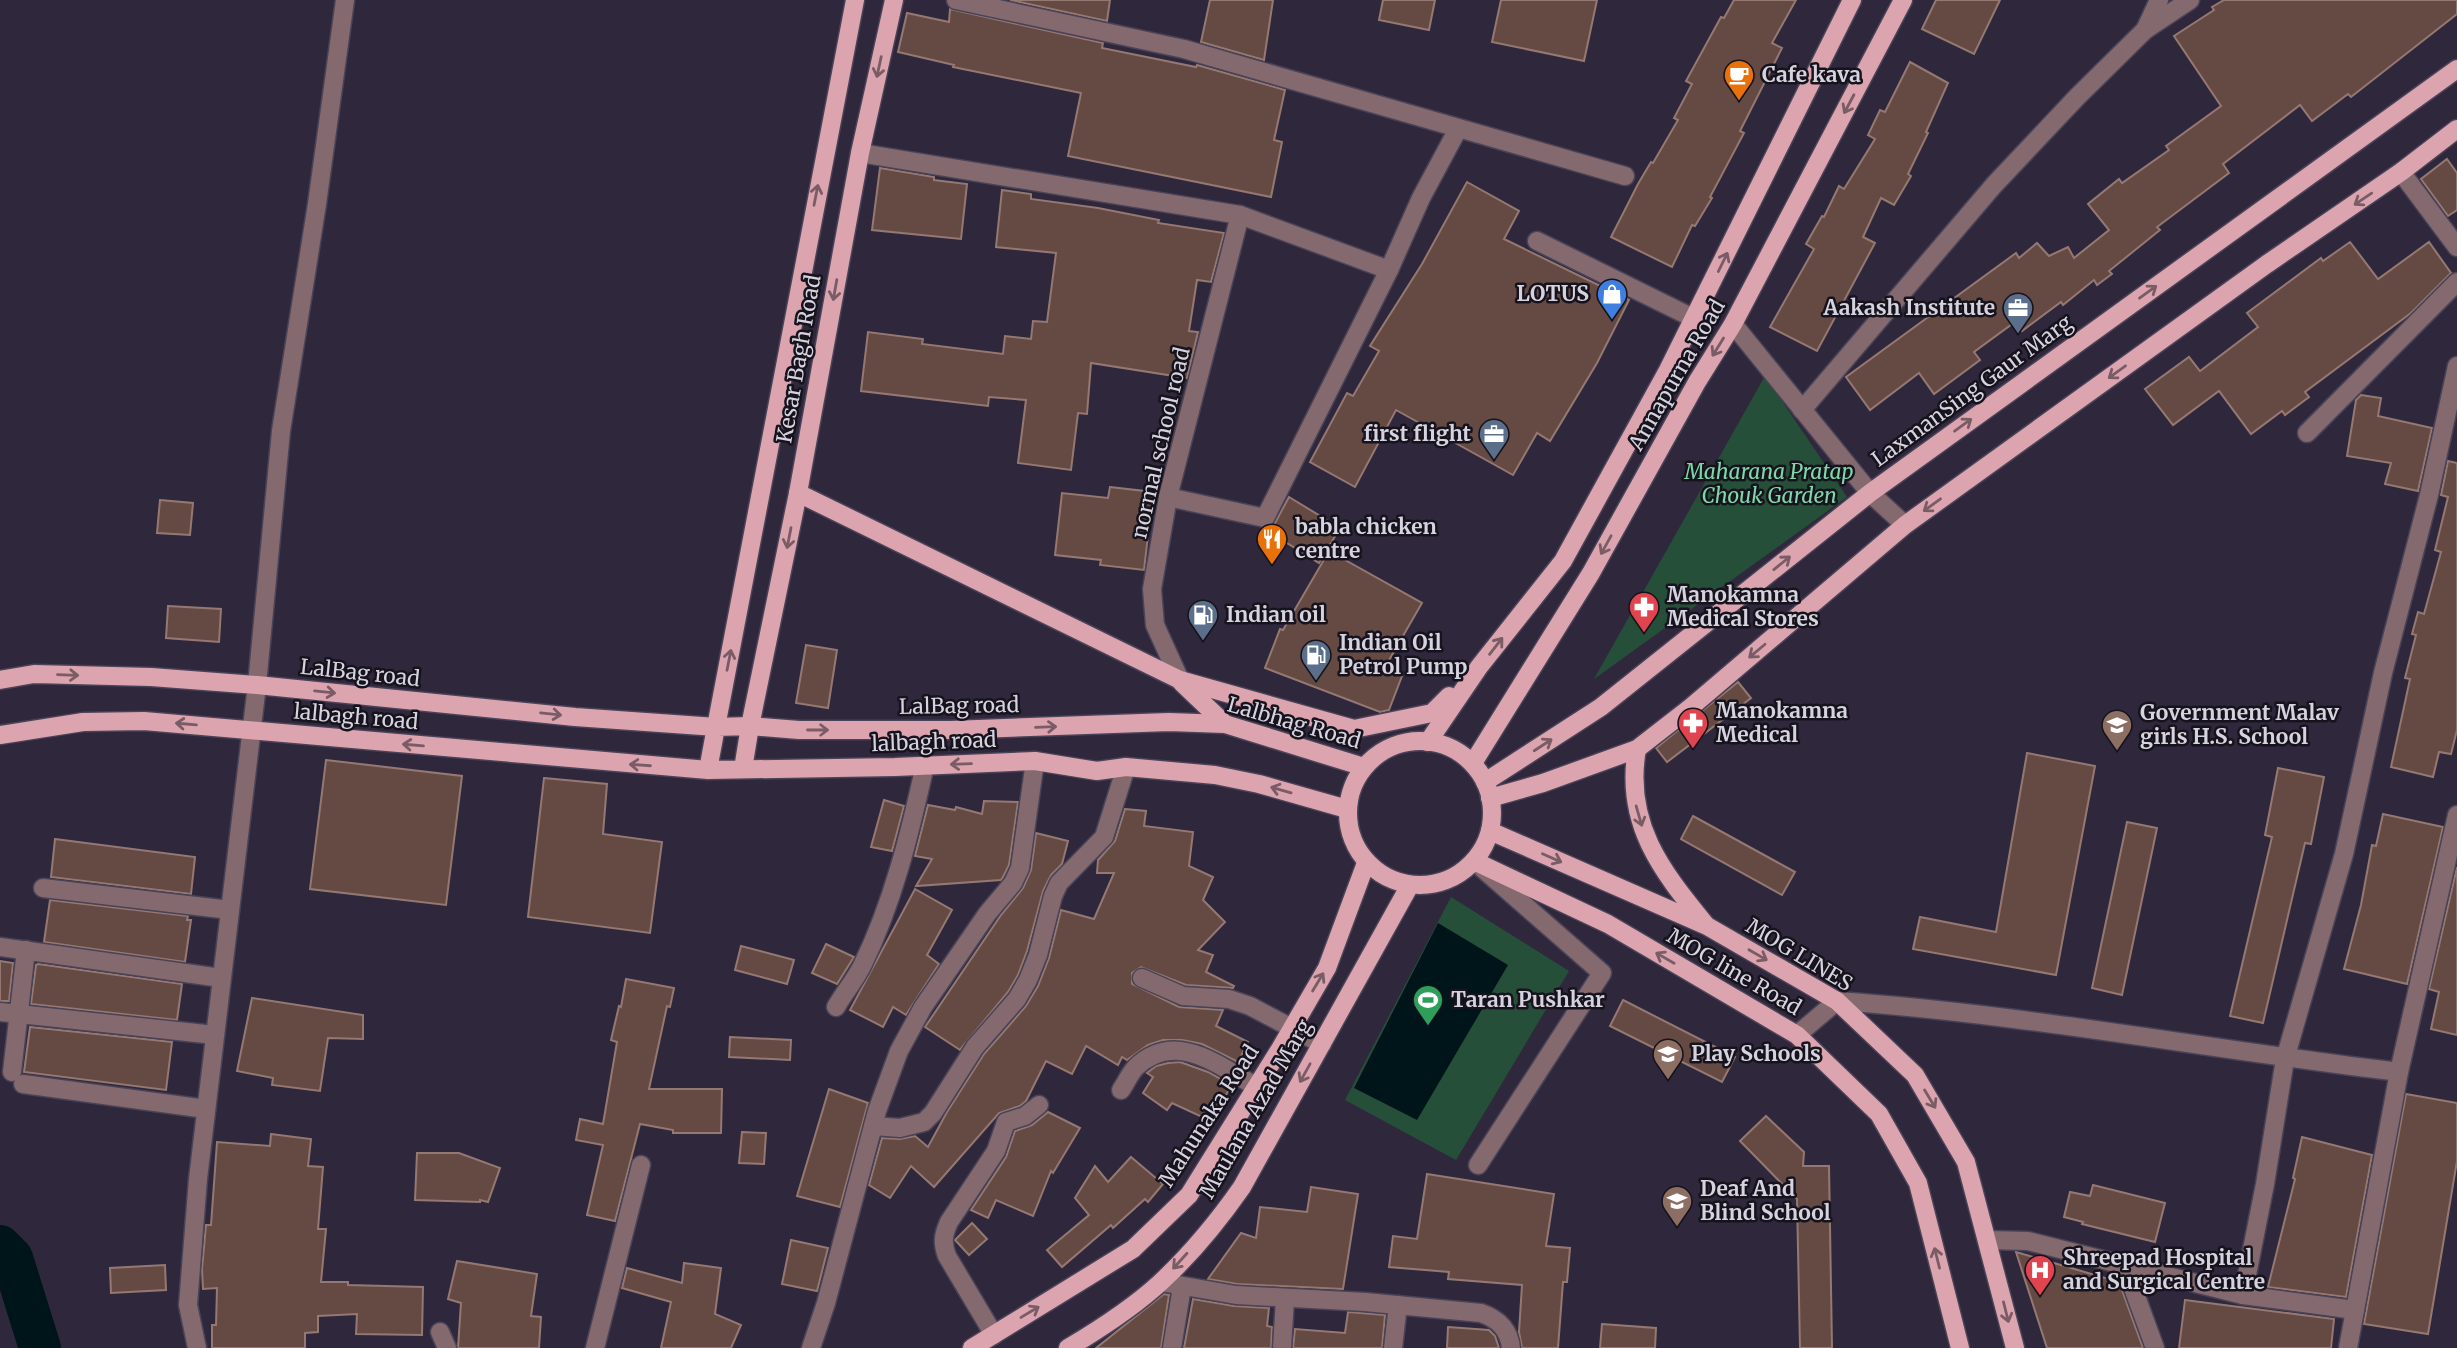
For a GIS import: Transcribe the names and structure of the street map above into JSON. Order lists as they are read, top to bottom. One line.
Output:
{"streets":{"main road":["Kesar Bagh Road","Annapurna Road","LaxmanSing Gaur Marg","LalBag road","lalbagh road","Lalbhag Road","MOG LINES","MOG line Road","Maulana Azad Marg","Mahunaka Road"],"street":["normal school road"]},"crossings":[["Kesar Bagh Road","LalBag road"],["Kesar Bagh Road","lalbagh road"],["Annapurna Road","LaxmanSing Gaur Marg"],["Annapurna Road","Lalbhag Road"],["Annapurna Road","MOG LINES"],["Annapurna Road","MOG line Road"],["Annapurna Road","Maulana Azad Marg"],["Annapurna Road","Mahunaka Road"],["LaxmanSing Gaur Marg","Lalbhag Road"],["LaxmanSing Gaur Marg","MOG LINES"],["LaxmanSing Gaur Marg","MOG line Road"],["LaxmanSing Gaur Marg","Maulana Azad Marg"],["LaxmanSing Gaur Marg","Mahunaka Road"],["LalBag road","Lalbhag Road"],["Lalbhag Road","MOG LINES"],["Lalbhag Road","MOG line Road"],["Lalbhag Road","Maulana Azad Marg"],["Lalbhag Road","Mahunaka Road"],["MOG LINES","MOG line Road"],["MOG LINES","Maulana Azad Marg"],["MOG LINES","Mahunaka Road"],["MOG line Road","Maulana Azad Marg"],["MOG line Road","Mahunaka Road"],["Maulana Azad Marg","Mahunaka Road"]],"one_way":["LalBag road","lalbagh road","MOG LINES","MOG line Road","Maulana Azad Marg","Mahunaka Road"],"parks":["Maharana Pratap Chouk Garden"],"places":{"cafe":["Cafe kava"],"shop":["LOTUS"],"office":["Aakash Institute","first flight"],"restaurant":["babla chicken centre"],"pharmacy":["Manokamna Medical Stores","Manokamna Medical"],"fuel station":["Indian oil","Indian Oil Petrol Pump"],"school or university":["Government Malav girls H.S. School","Play Schools","Deaf And Blind School"],"sports":["Taran Pushkar"],"hospital":["Shreepad Hospital and Surgical Centre"]}}
